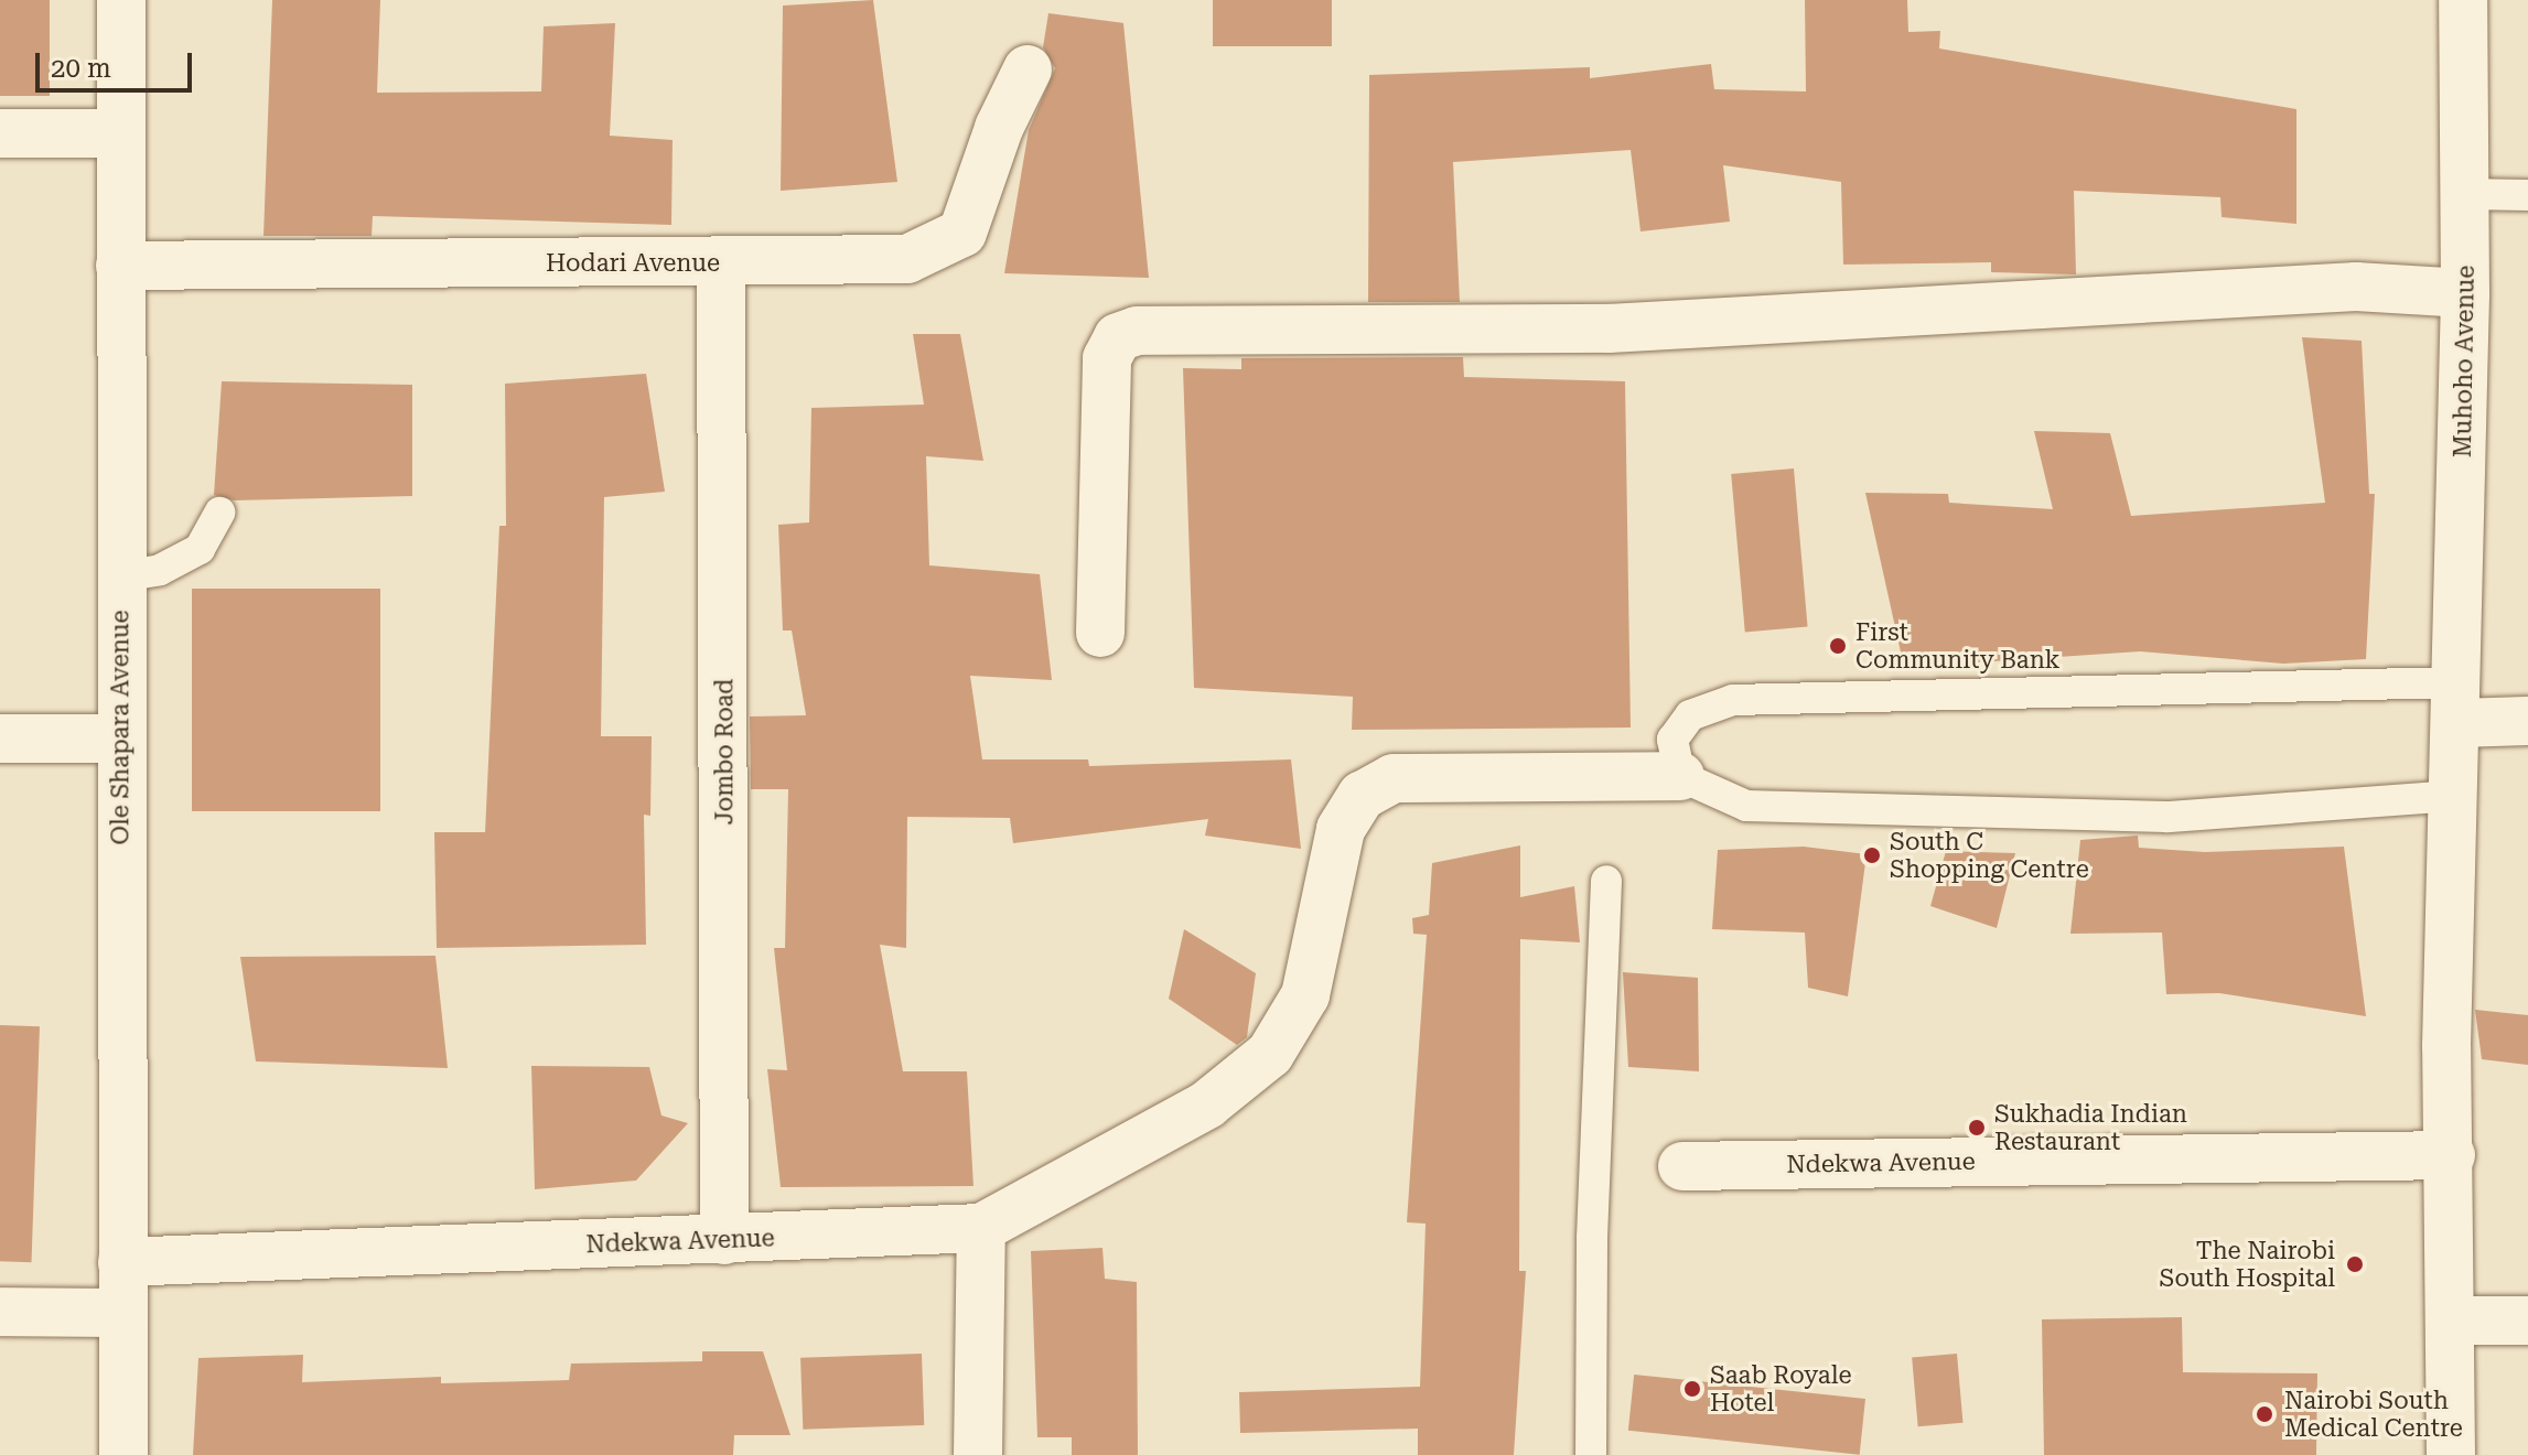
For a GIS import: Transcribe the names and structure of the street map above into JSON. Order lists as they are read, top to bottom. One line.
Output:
{"streets":{"street":["Hodari Avenue","Muhoho Avenue","Ole Shapara Avenue","Jombo Road","Ndekwa Avenue"]},"crossings":[["Hodari Avenue","Ole Shapara Avenue"],["Hodari Avenue","Jombo Road"],["Muhoho Avenue","Ndekwa Avenue"],["Ole Shapara Avenue","Ndekwa Avenue"],["Jombo Road","Ndekwa Avenue"]],"places":["First Community Bank","South C Shopping Centre","Sukhadia Indian Restaurant","The Nairobi South Hospital","Saab Royale Hotel","Nairobi South Medical Centre"],"scale_bar":"20 m"}
